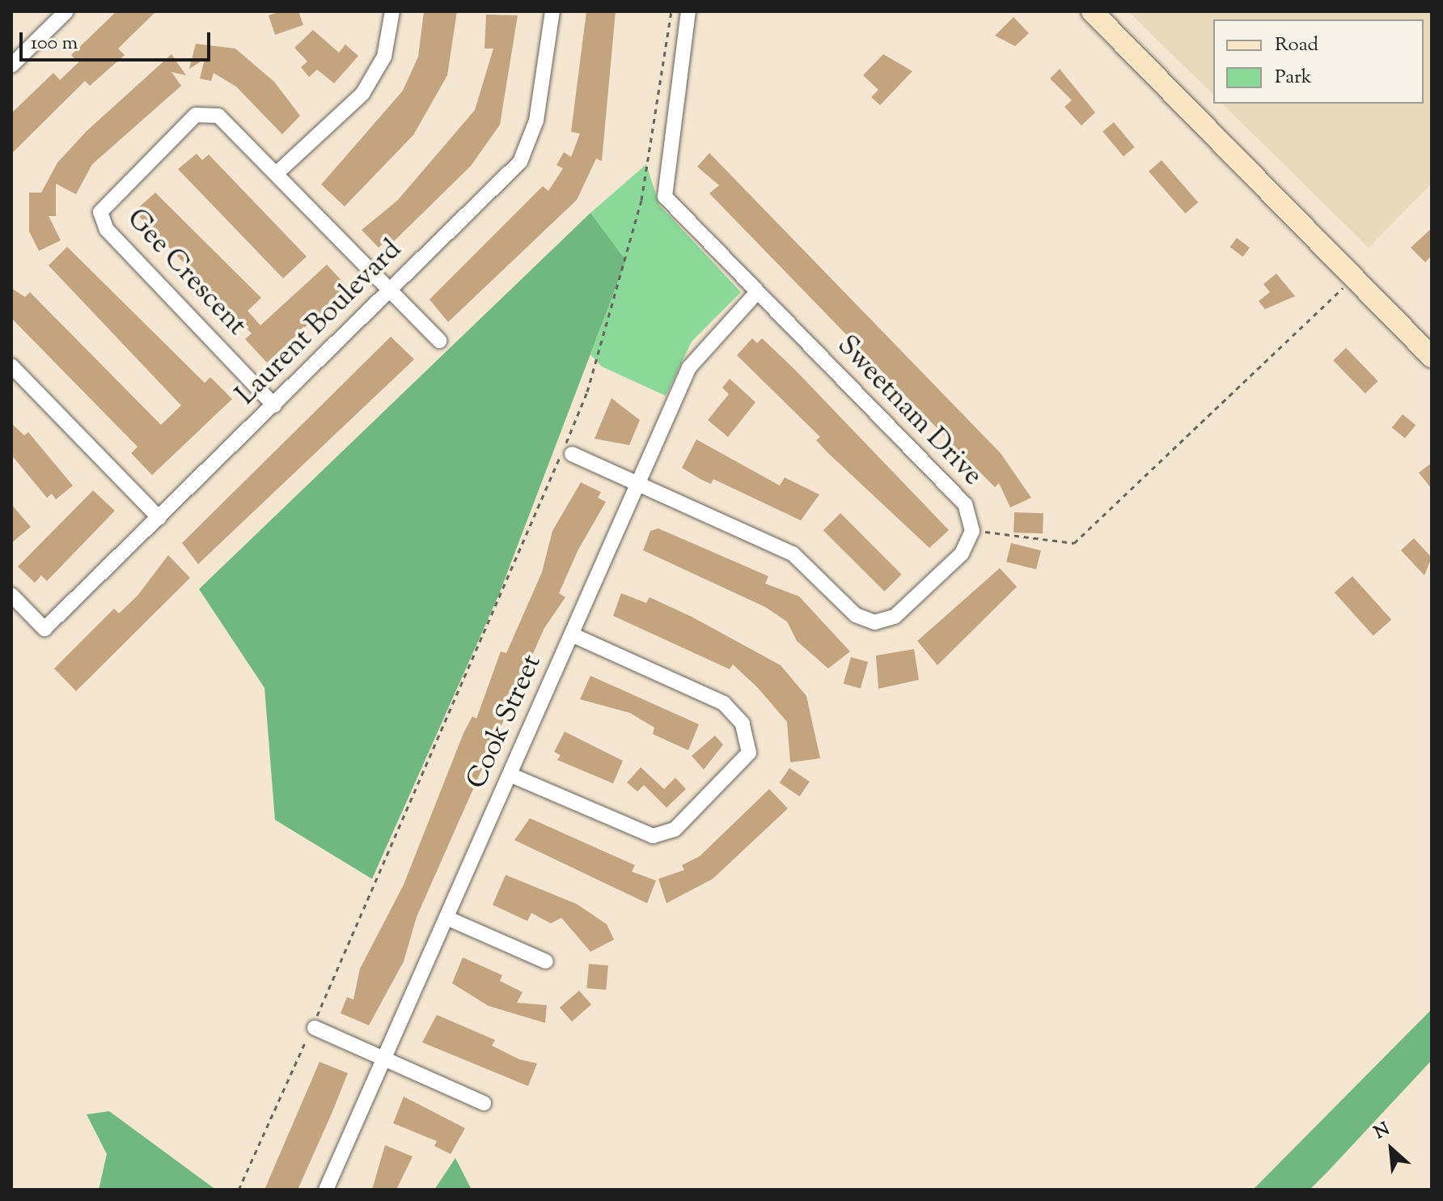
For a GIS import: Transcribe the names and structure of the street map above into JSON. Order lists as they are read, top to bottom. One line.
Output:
{"streets":{"street":["Gee Crescent","Laurent Boulevard","Sweetnam Drive","Cook Street"]},"crossings":[["Gee Crescent","Laurent Boulevard"],["Sweetnam Drive","Cook Street"]],"legend":["Road","Park"],"scale_bar":"100 m","north":"top left"}
